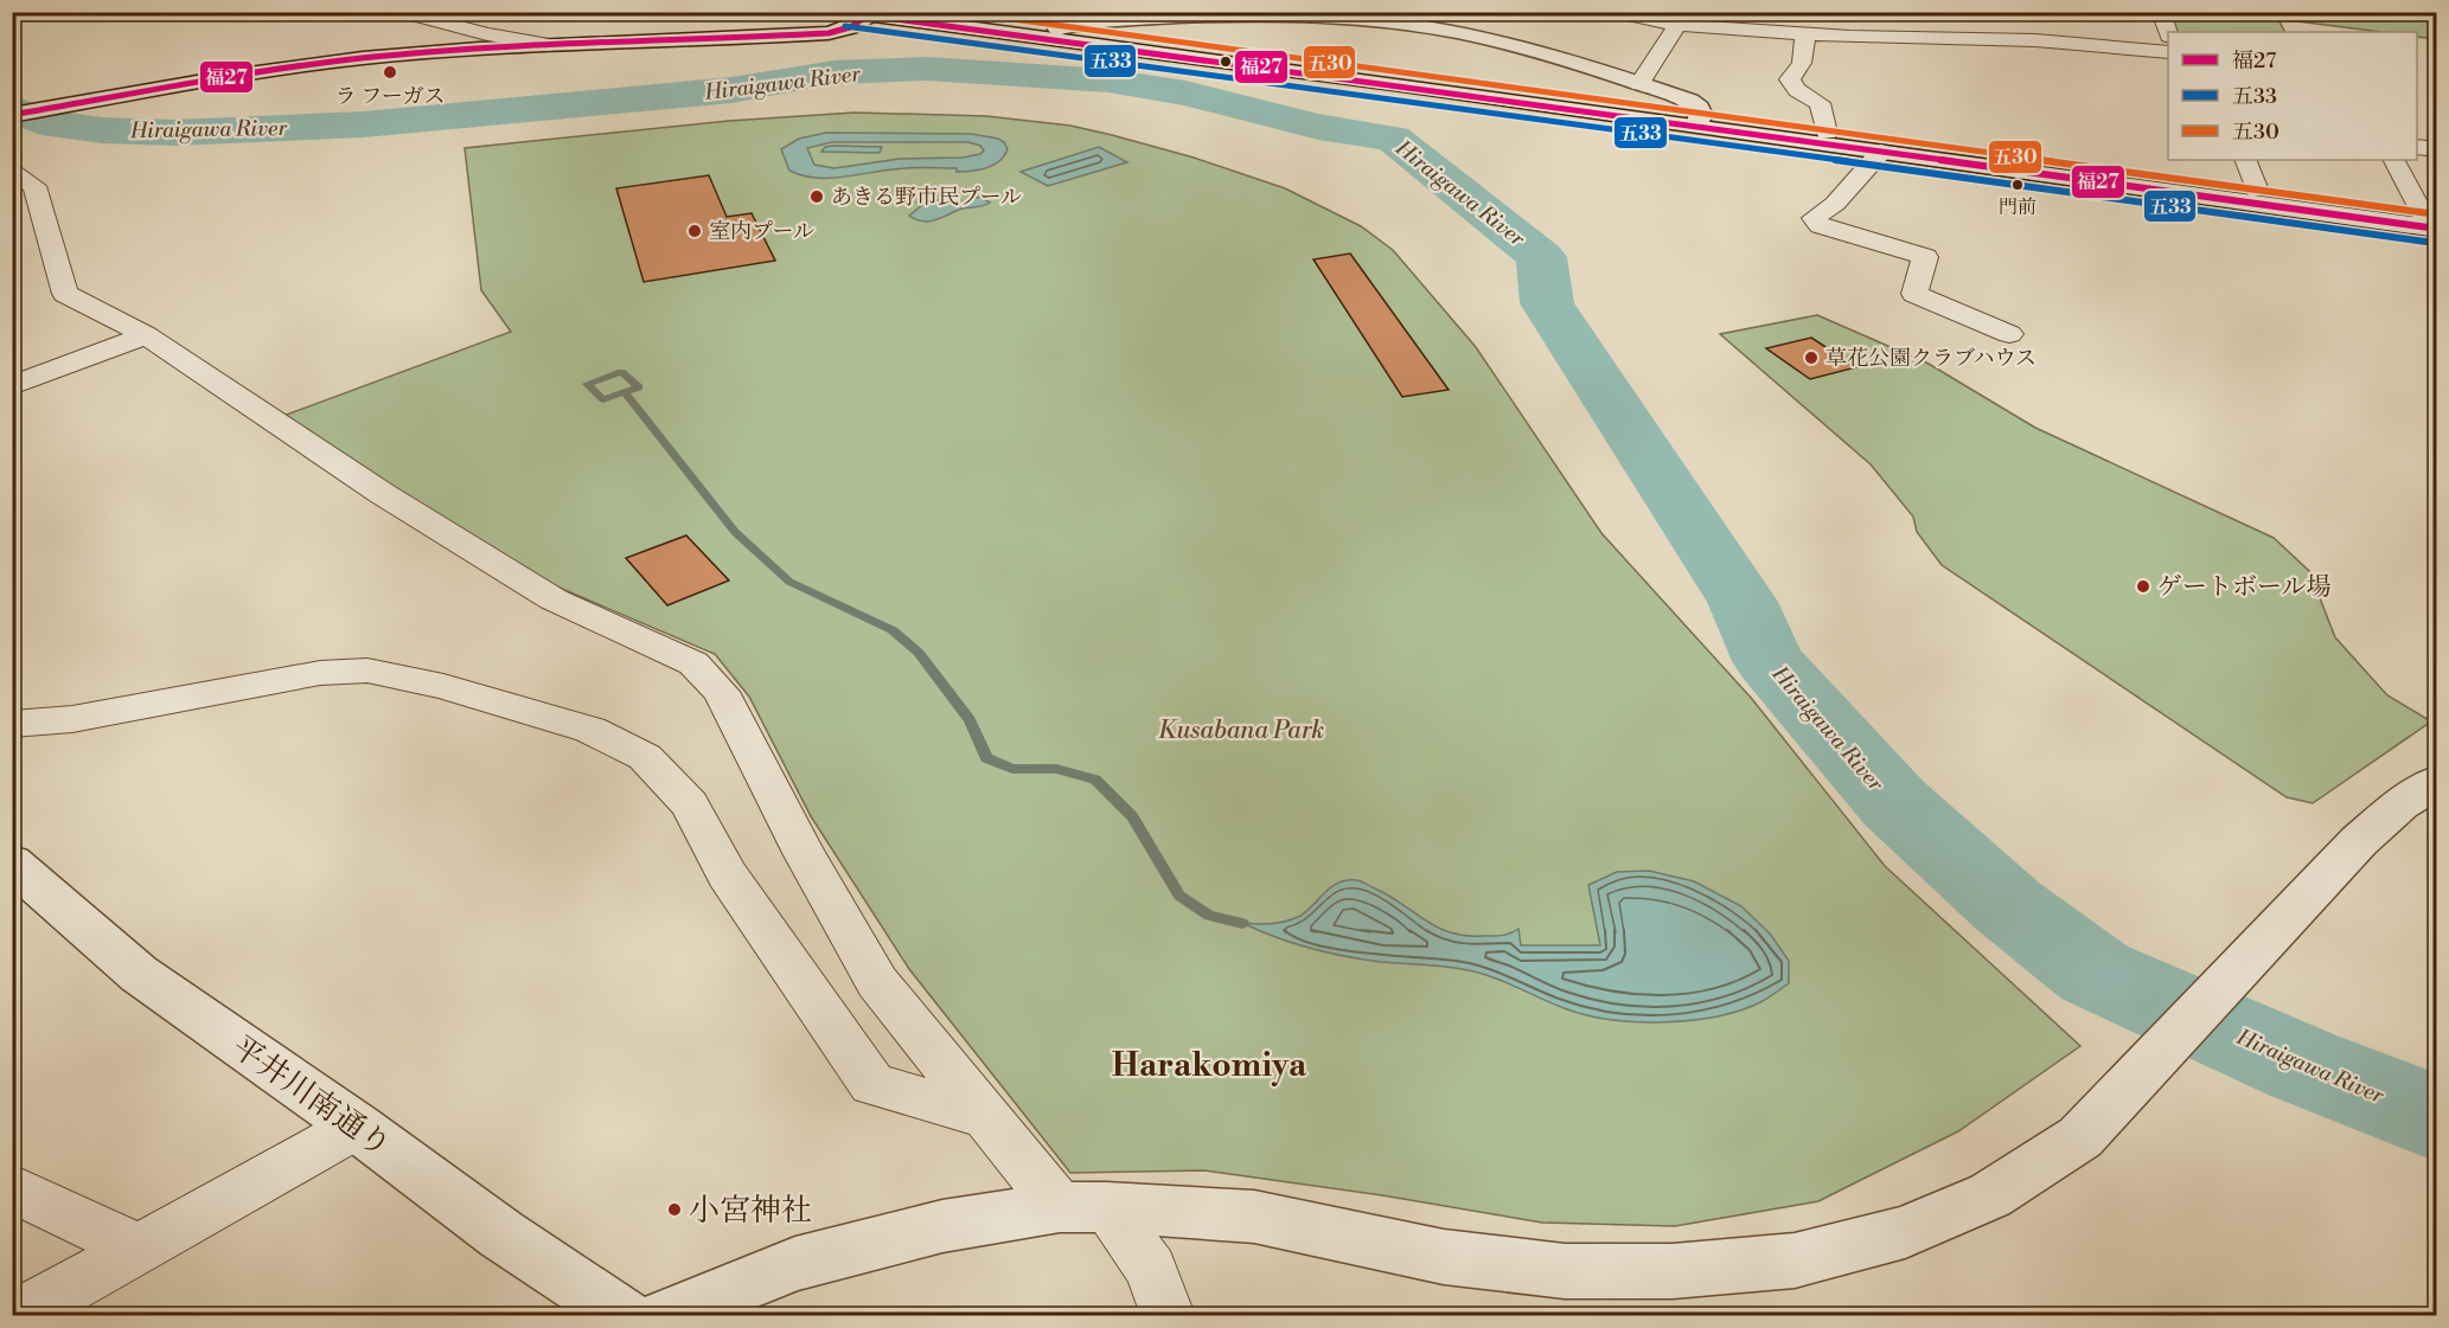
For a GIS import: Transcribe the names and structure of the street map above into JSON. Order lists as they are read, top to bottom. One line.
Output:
{"streets":{"main road":["平井川南通り"]},"districts":["Harakomiya"],"water":["Hiraigawa River"],"parks":["Kusabana Park"],"places":["ラ フーガス","門前","あきる野市民プール","室内プール","草花公園クラブハウス","ゲートボール場","小宮神社"],"lines":["transit line 福27","transit line 五30","transit line 五33"],"legend":["福27","五33","五30"]}
